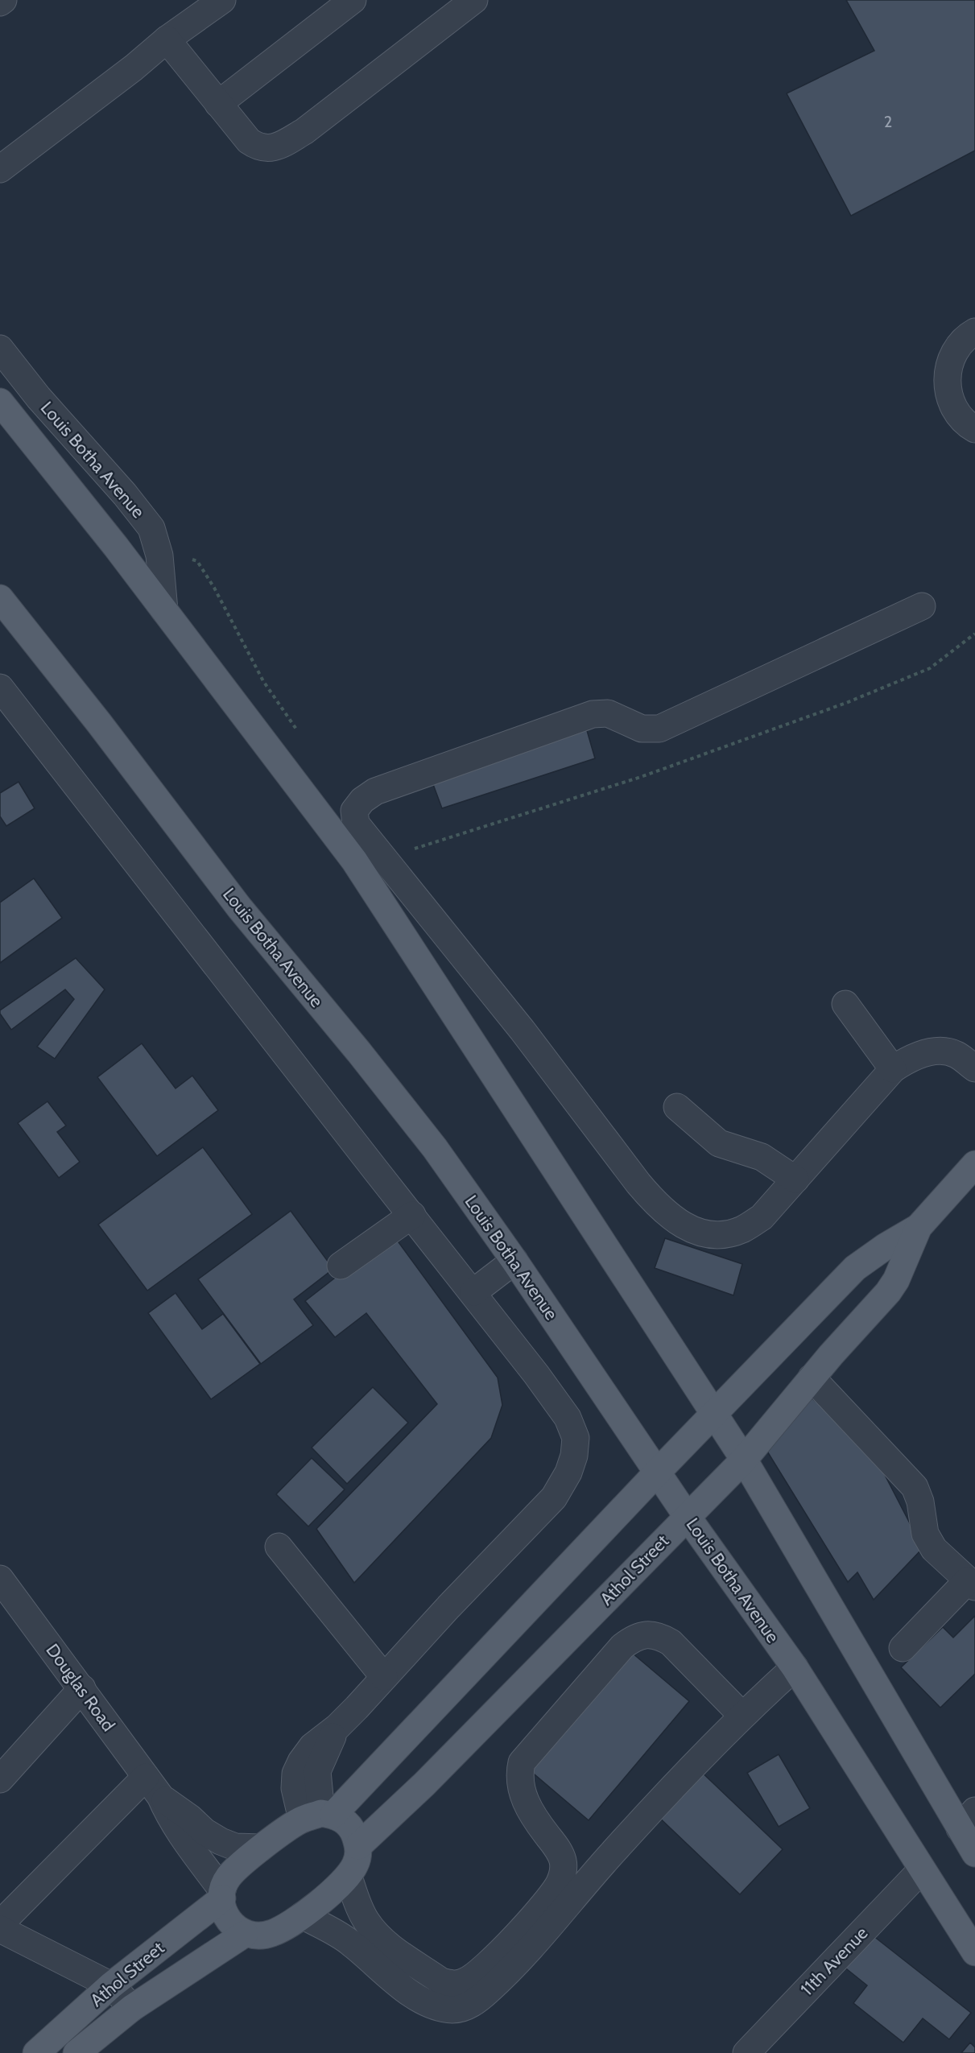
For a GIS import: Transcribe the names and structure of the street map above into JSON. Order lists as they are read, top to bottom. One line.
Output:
{"streets":{"main road":["Louis Botha Avenue","Athol Street"],"street":["Douglas Road","11th Avenue"]},"crossings":[["Louis Botha Avenue","Athol Street"],["Louis Botha Avenue","11th Avenue"],["Athol Street","Douglas Road"]],"house_numbers":["2"]}
